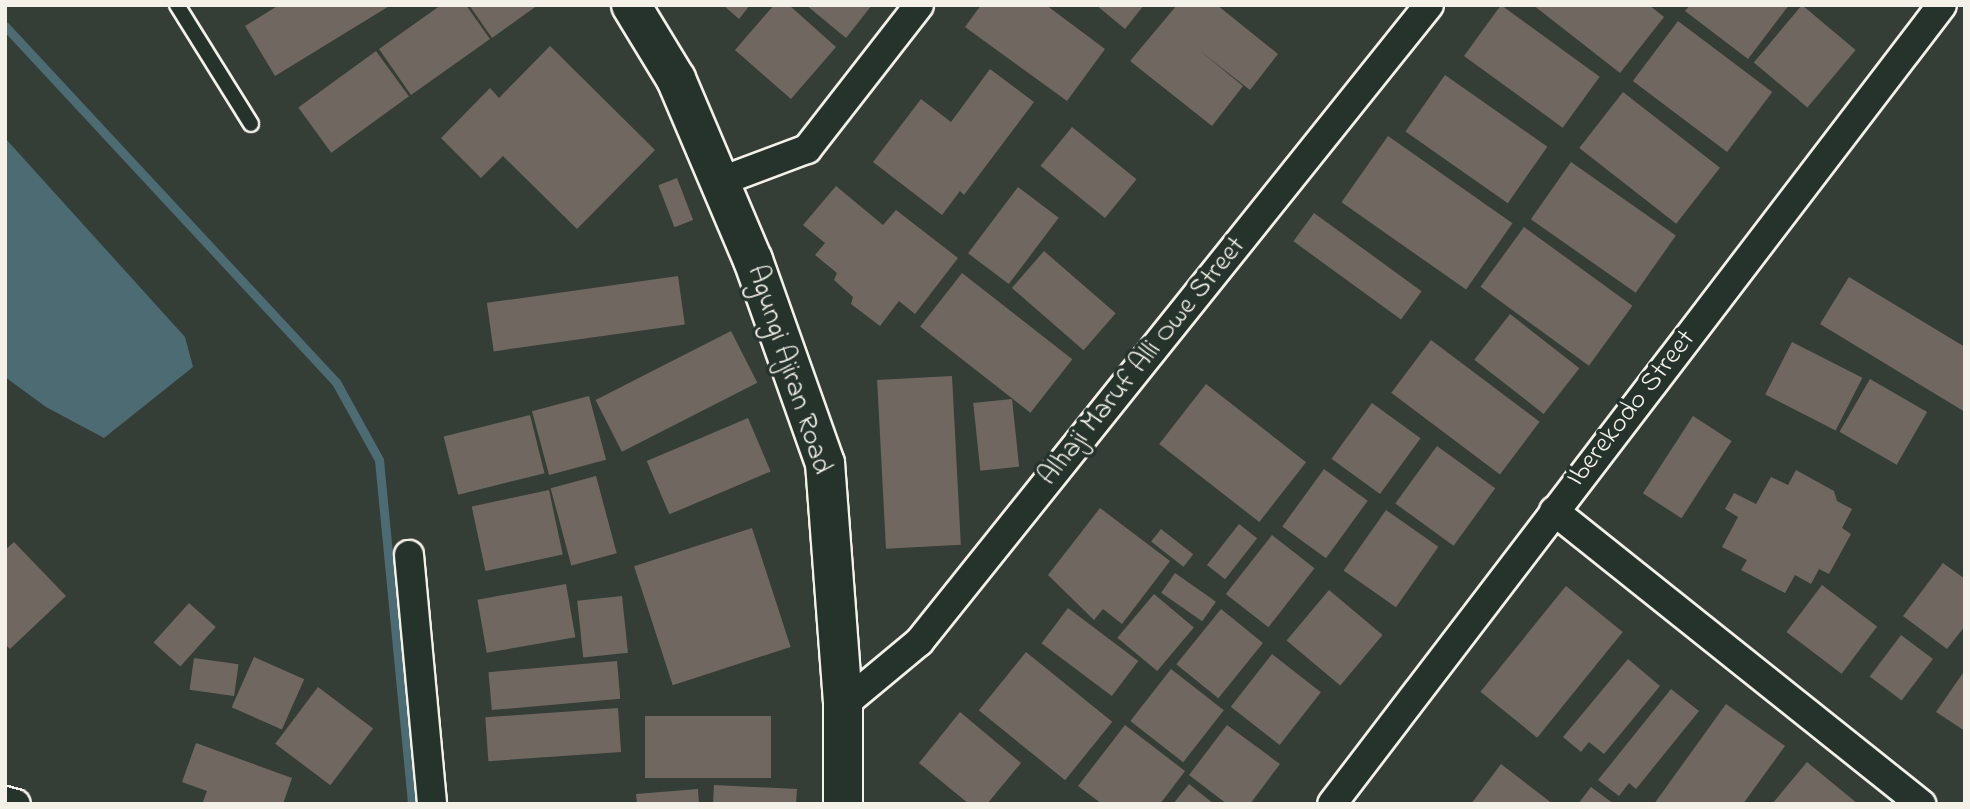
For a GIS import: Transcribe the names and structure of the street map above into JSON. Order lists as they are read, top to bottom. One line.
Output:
{"streets":{"street":["Alhaji Maruf Alli Owe Street","Agungi Ajiran Road","Iberekodo Street"]},"crossings":[["Alhaji Maruf Alli Owe Street","Agungi Ajiran Road"]]}
